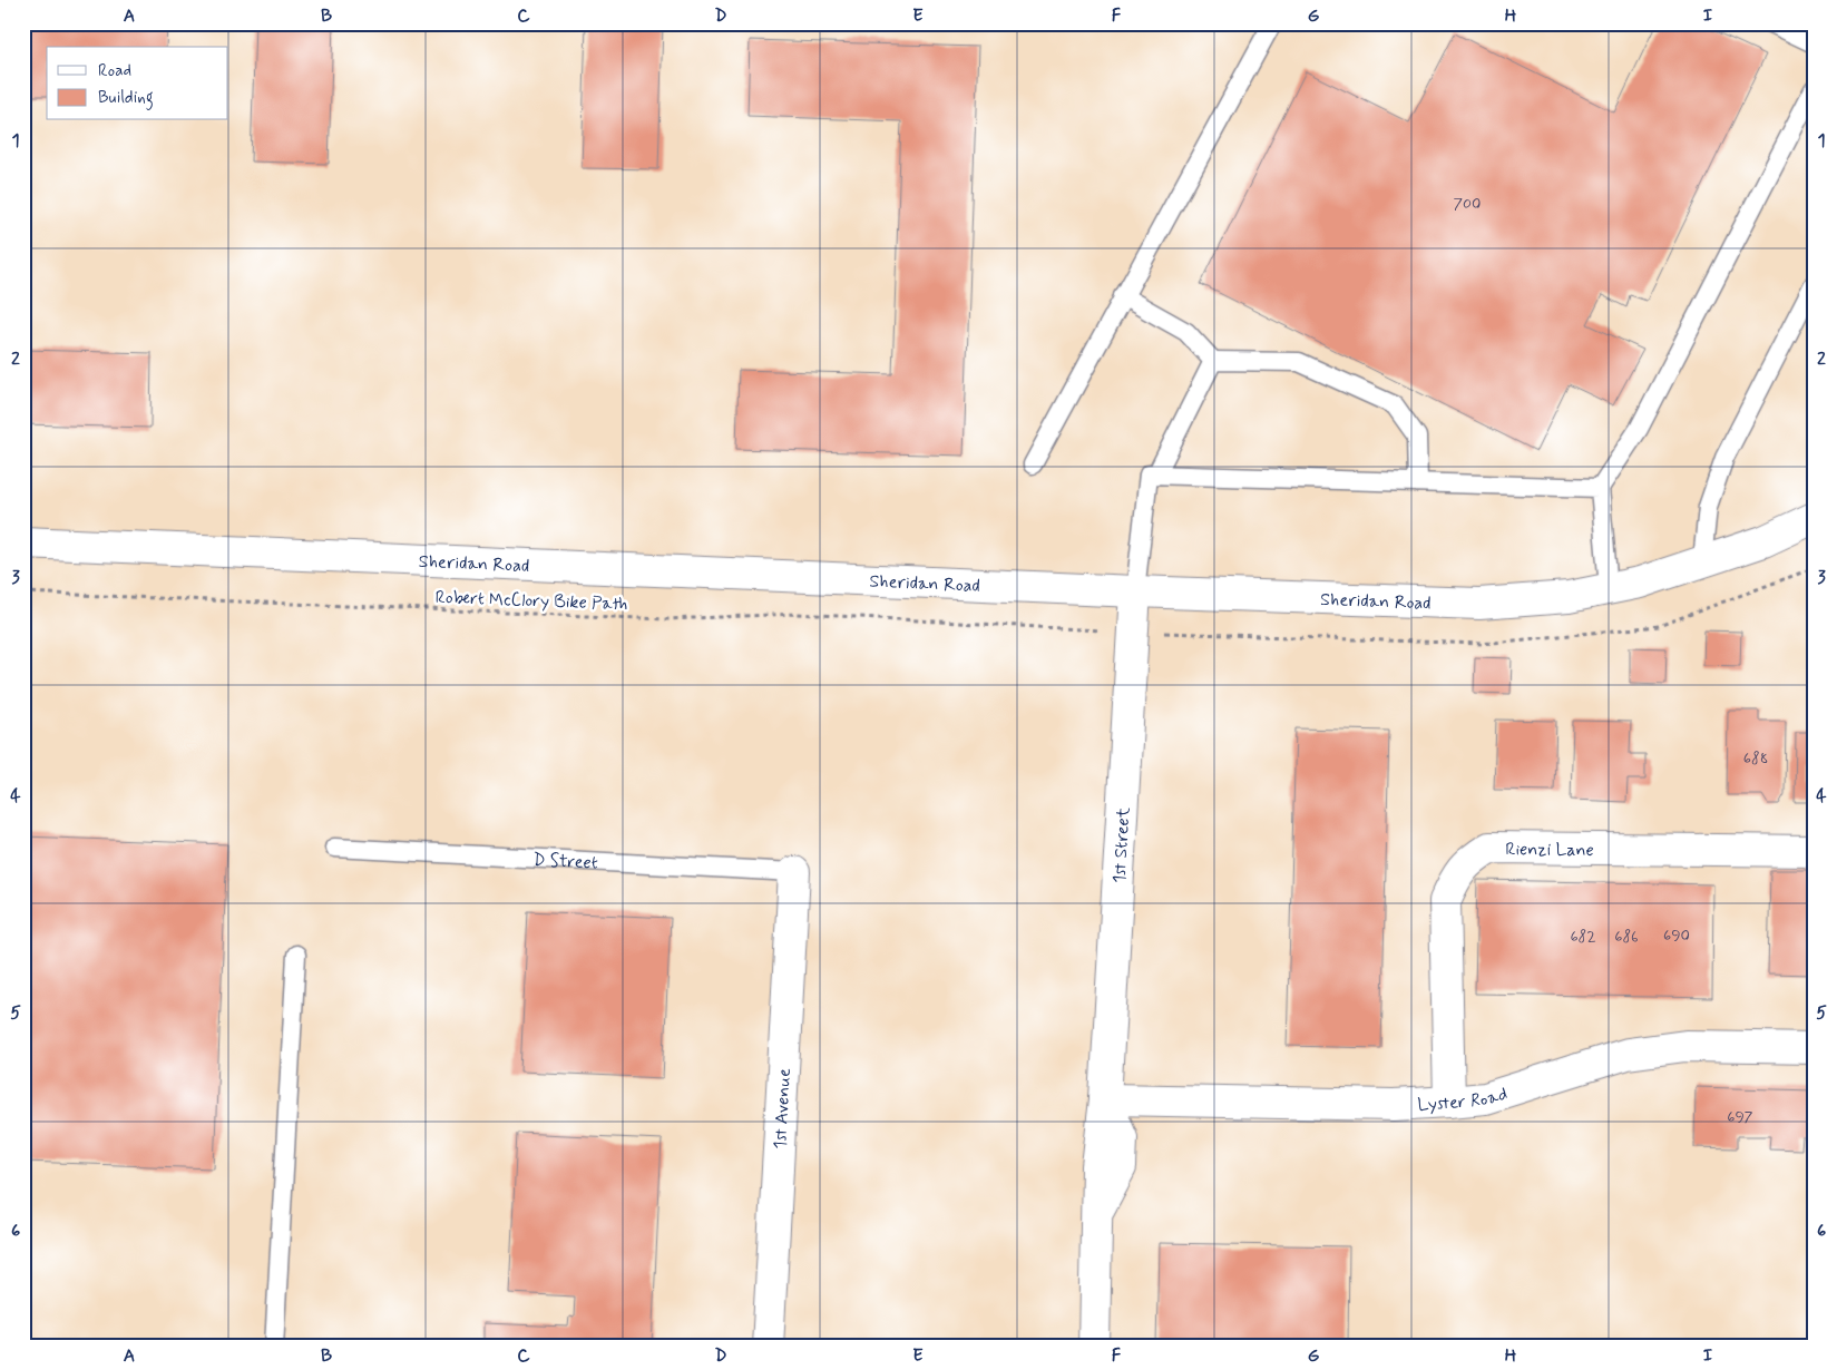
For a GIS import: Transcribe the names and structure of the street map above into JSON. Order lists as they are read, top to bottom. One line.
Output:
{"streets":{"street":["Sheridan Road","1st Street","Rienzi Lane","Lyster Road","1st Avenue"],"lane":["D Street"],"path":["Robert McClory Bike Path"]},"crossings":[["Sheridan Road","1st Street"],["1st Street","Lyster Road"],["Rienzi Lane","Lyster Road"],["D Street","1st Avenue"]],"house_numbers":["700","688","690","682","686","697"],"legend":["Road","Building"],"grid":{"columns":["A","B","C","D","E","F","G","H","I"],"rows":["1","2","3","4","5","6"]}}
